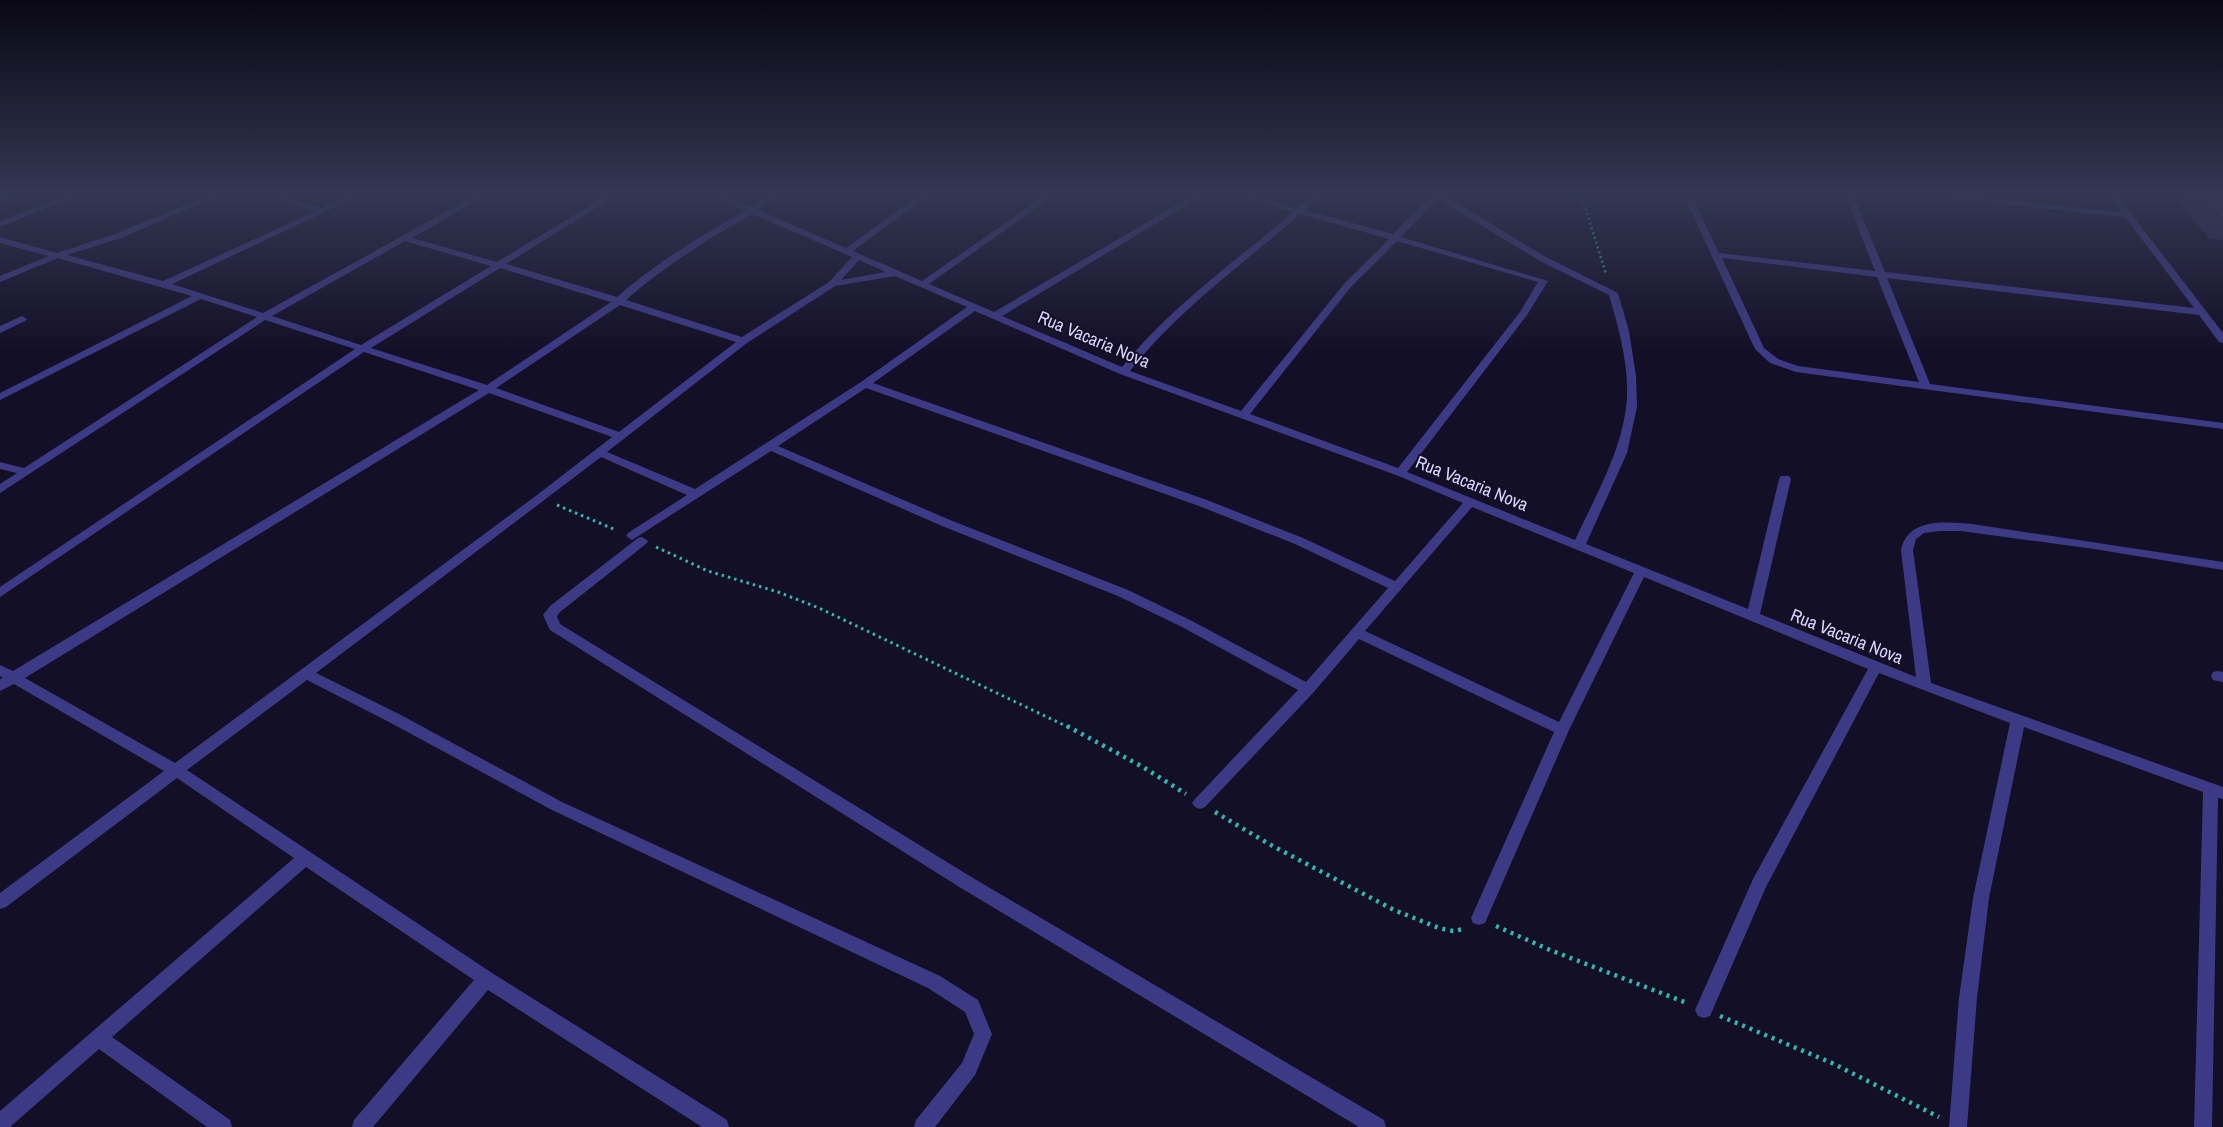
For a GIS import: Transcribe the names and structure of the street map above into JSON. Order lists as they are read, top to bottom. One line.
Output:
{"streets":{"street":["Rua Vacaria Nova"]}}
